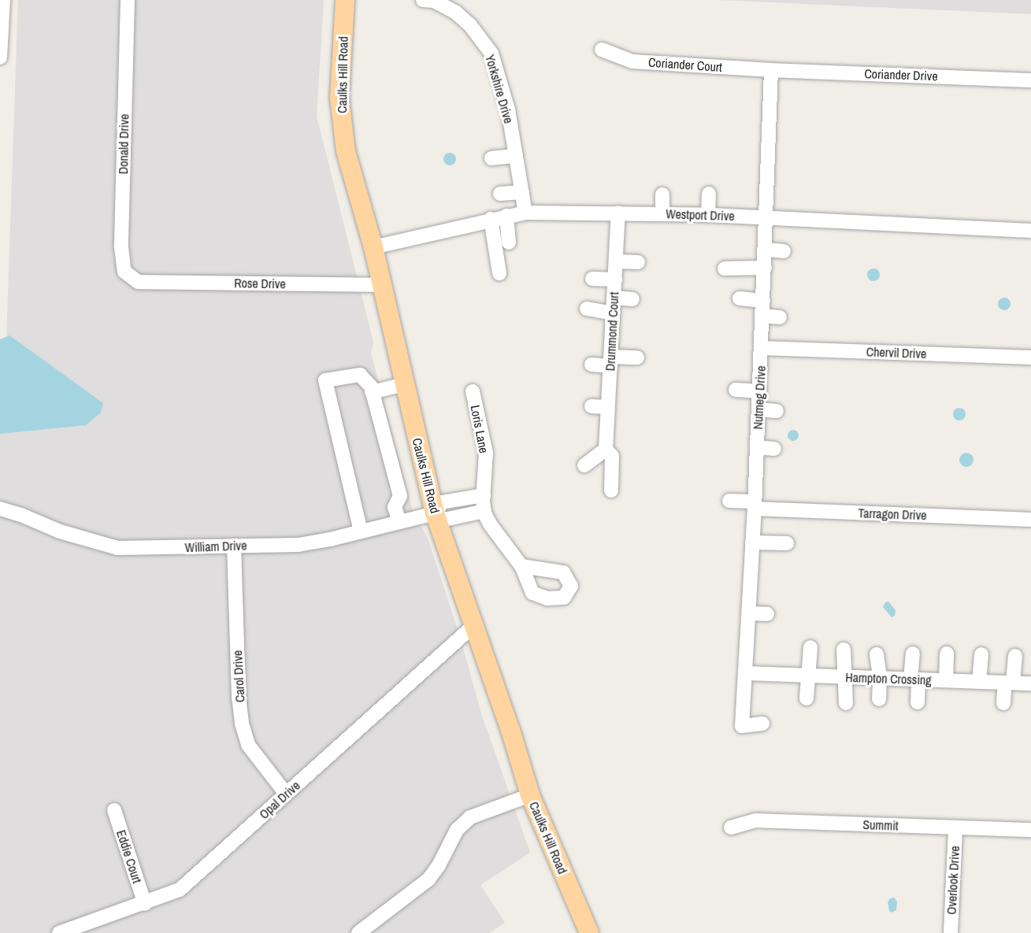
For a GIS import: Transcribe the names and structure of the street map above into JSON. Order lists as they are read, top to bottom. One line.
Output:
{"streets":{"main road":["Caulks Hill Road"],"street":["Coriander Court","Coriander Drive","Yorkshire Drive","Donald Drive","Westport Drive","Rose Drive","Drummond Court","Chervil Drive","Nutmeg Drive","Loris Lane","Tarragon Drive","William Drive","Carol Drive","Hampton Crossing","Opal Drive","Summit","Eddie Court","Overlook Drive"]},"crossings":[["Coriander Court","Coriander Drive"],["Coriander Court","Nutmeg Drive"],["Caulks Hill Road","Westport Drive"],["Caulks Hill Road","Rose Drive"],["Caulks Hill Road","William Drive"],["Caulks Hill Road","Opal Drive"],["Coriander Drive","Nutmeg Drive"],["Yorkshire Drive","Westport Drive"],["Donald Drive","Rose Drive"],["Westport Drive","Drummond Court"],["Westport Drive","Nutmeg Drive"],["Chervil Drive","Nutmeg Drive"],["Nutmeg Drive","Tarragon Drive"],["Nutmeg Drive","Hampton Crossing"],["William Drive","Carol Drive"],["Carol Drive","Opal Drive"],["Opal Drive","Eddie Court"],["Summit","Overlook Drive"]]}
